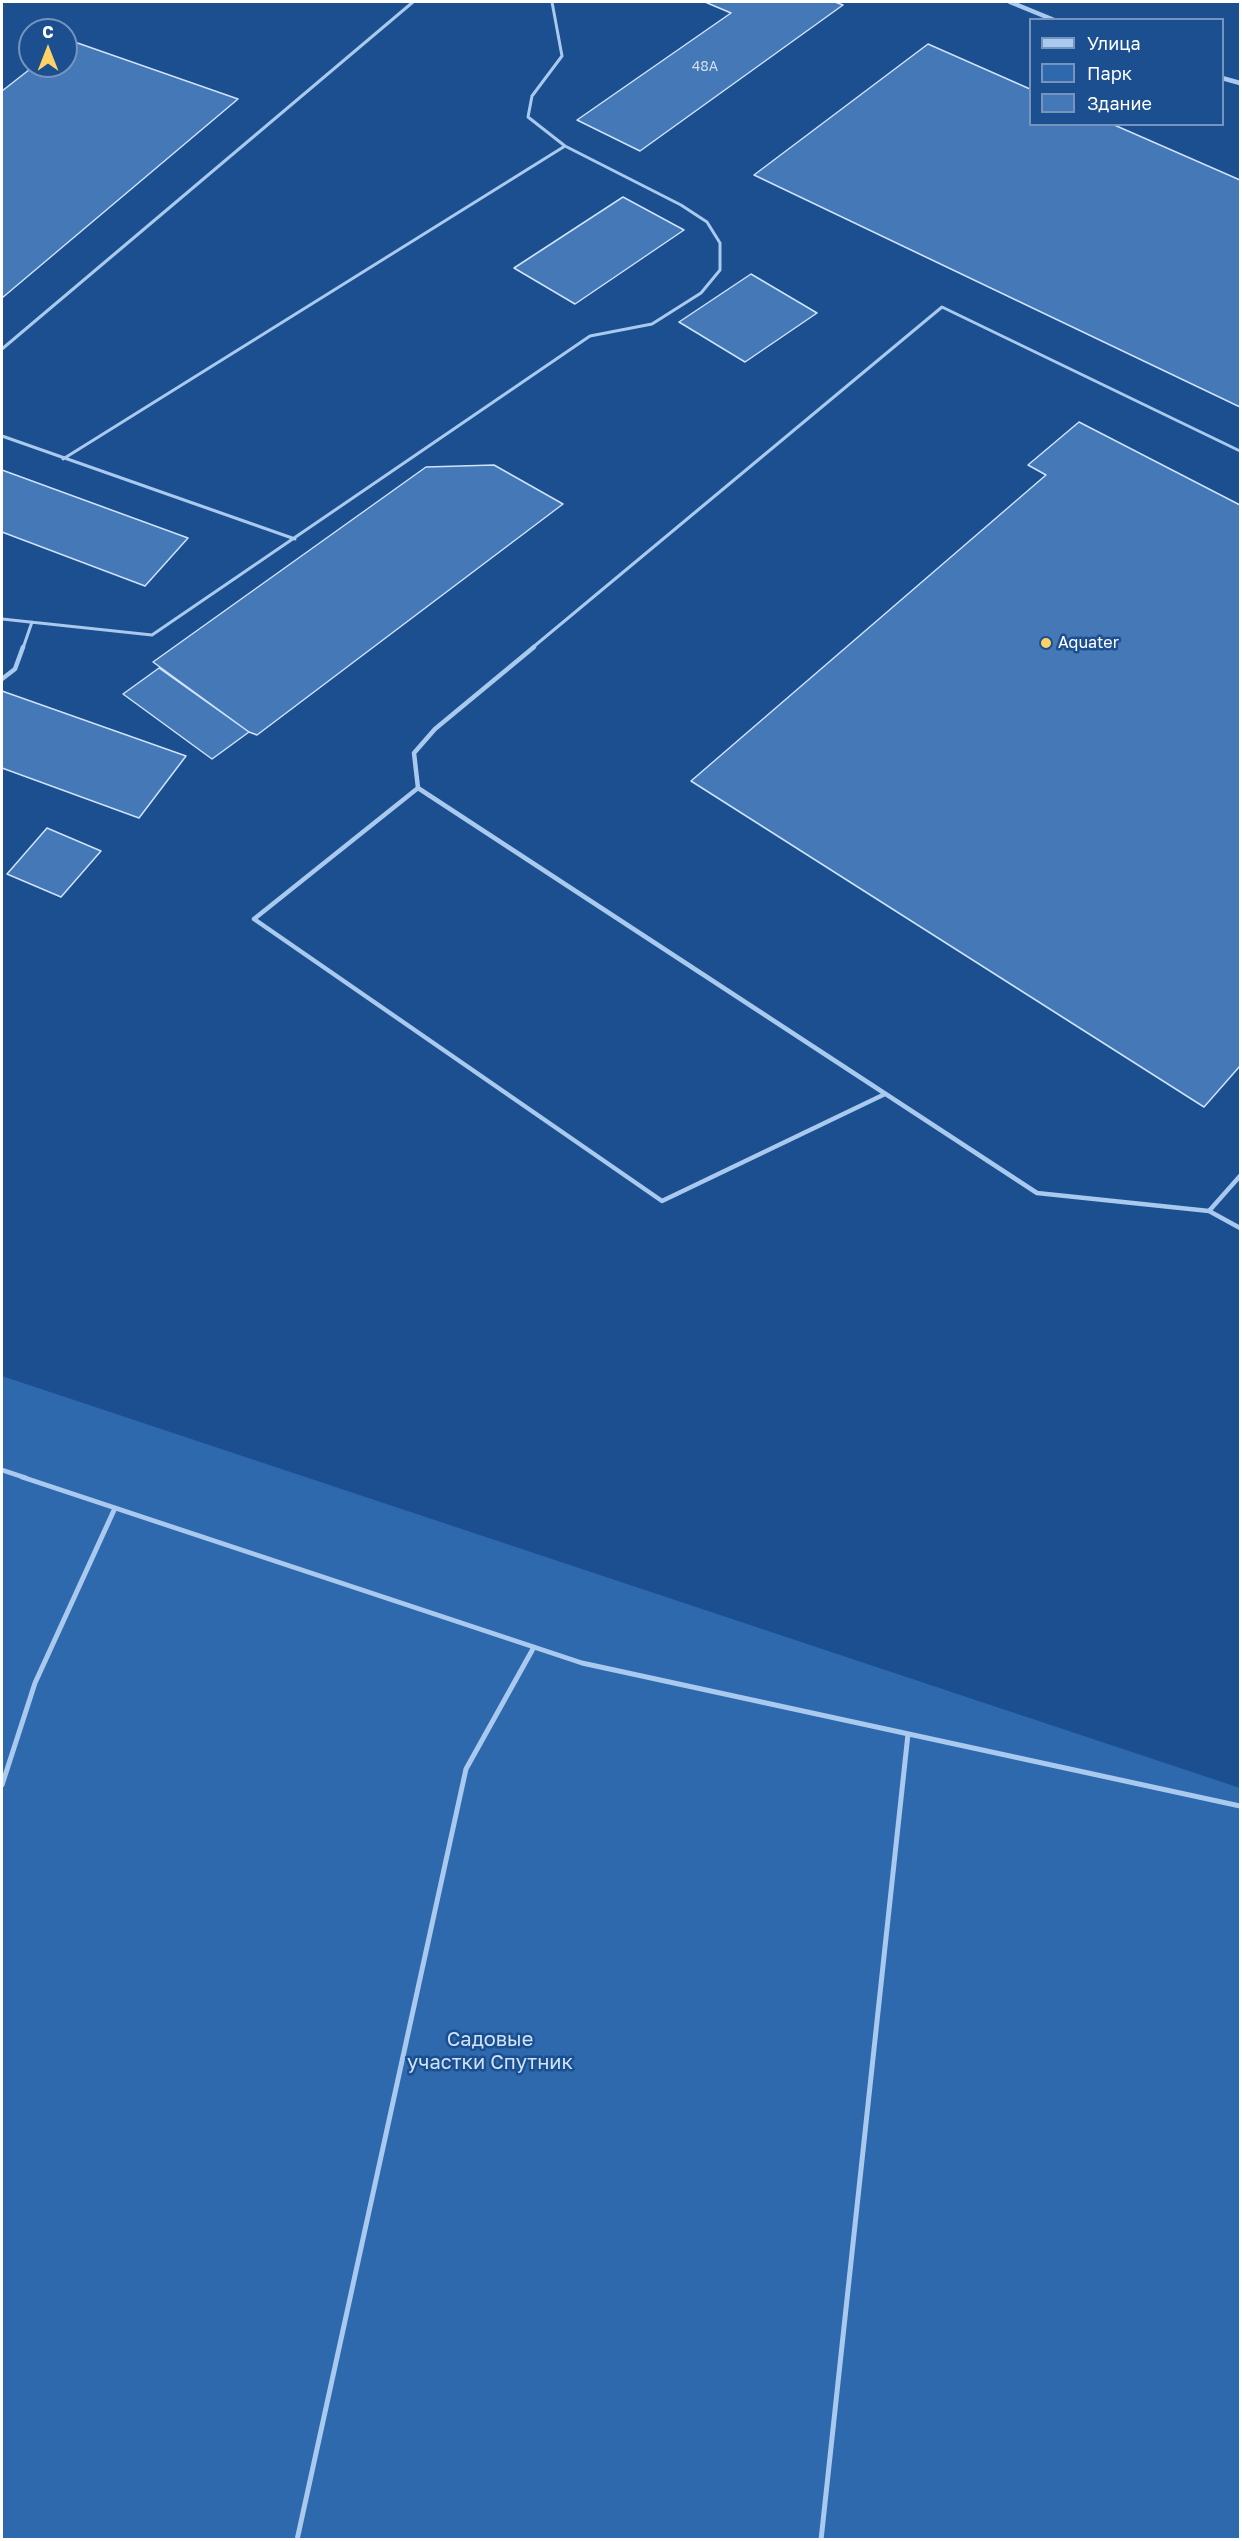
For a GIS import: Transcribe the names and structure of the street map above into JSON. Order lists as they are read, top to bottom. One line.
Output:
{"parks":["Садовые участки Спутник"],"places":["Aquater"],"house_numbers":["48А"],"legend":["Улица","Парк","Здание"],"north":"top"}
